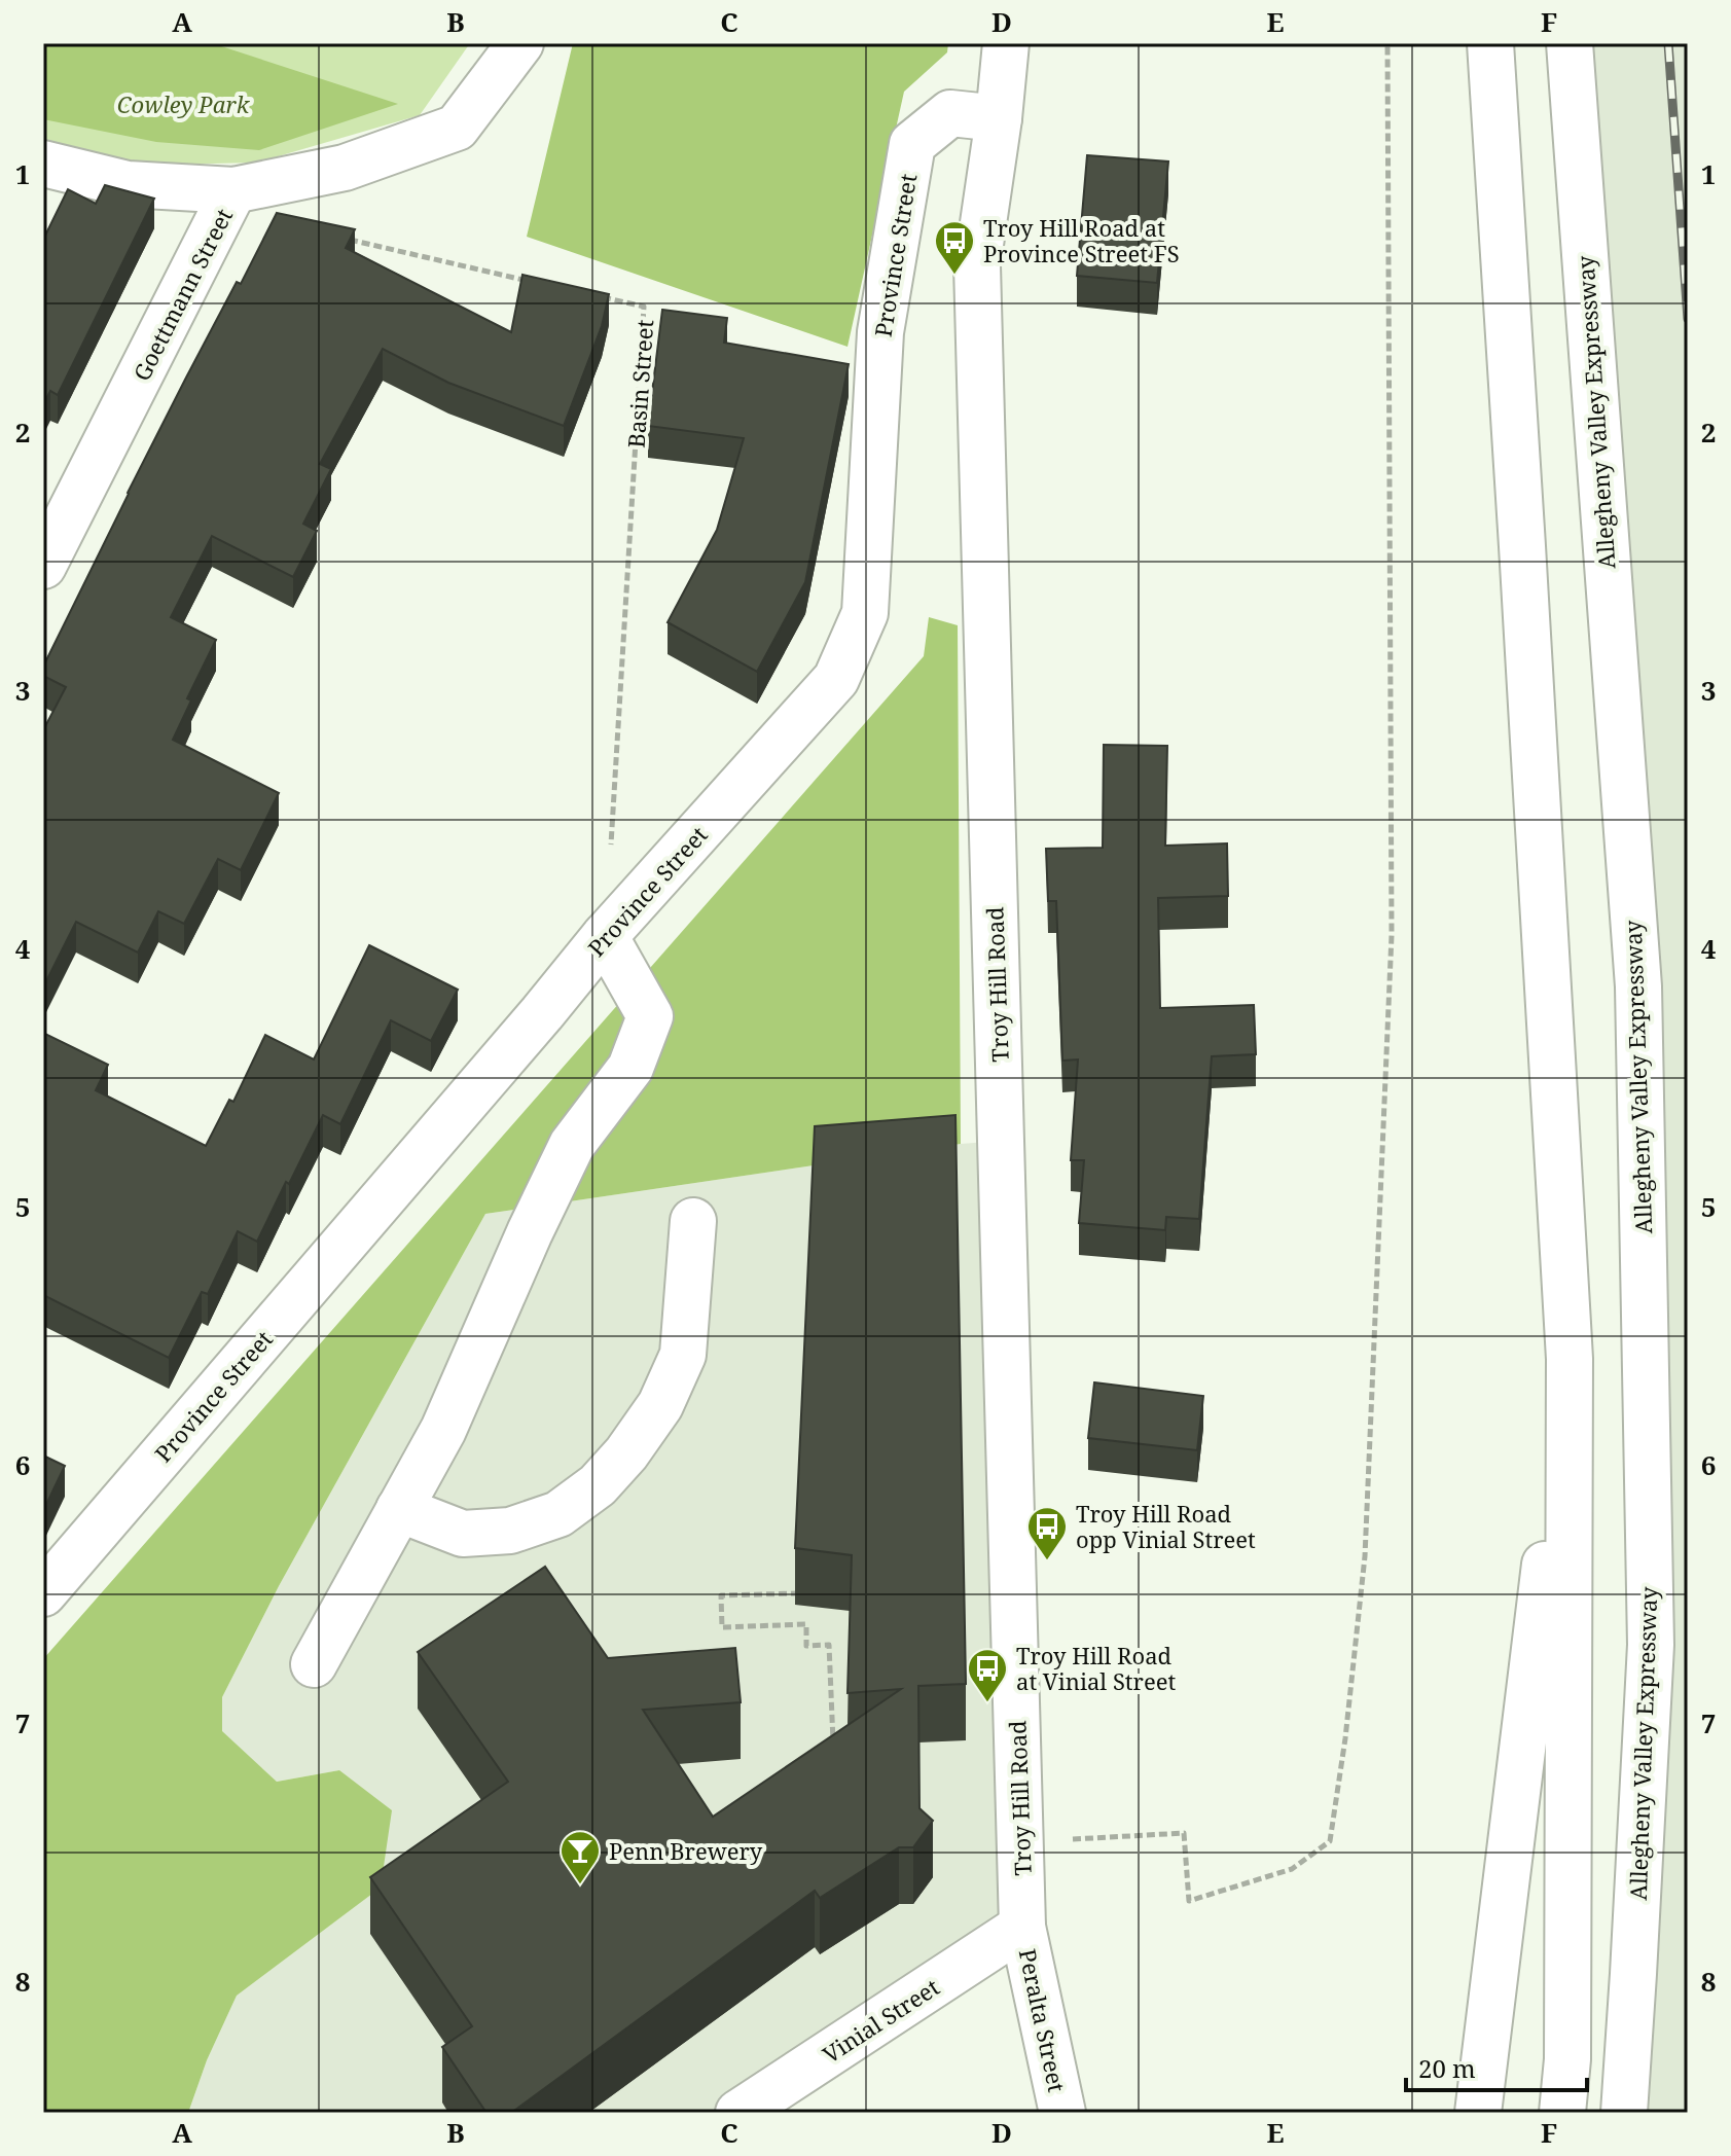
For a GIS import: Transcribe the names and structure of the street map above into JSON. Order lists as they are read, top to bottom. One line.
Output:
{"streets":{"main road":["Province Street","Goettmann Street","Allegheny Valley Expressway","Troy Hill Road","Vinial Street","Peralta Street"],"path":["Basin Street"]},"crossings":[["Province Street","Basin Street"],["Province Street","Troy Hill Road"],["Troy Hill Road","Vinial Street"],["Troy Hill Road","Peralta Street"],["Vinial Street","Peralta Street"]],"parks":["Cowley Park"],"places":{"bus stop":["Troy Hill Road at Province Street FS","Troy Hill Road opp Vinial Street","Troy Hill Road at Vinial Street"],"bar":["Penn Brewery"]},"scale_bar":"20 m","grid":{"columns":["A","B","C","D","E","F"],"rows":["1","2","3","4","5","6","7","8"]}}
